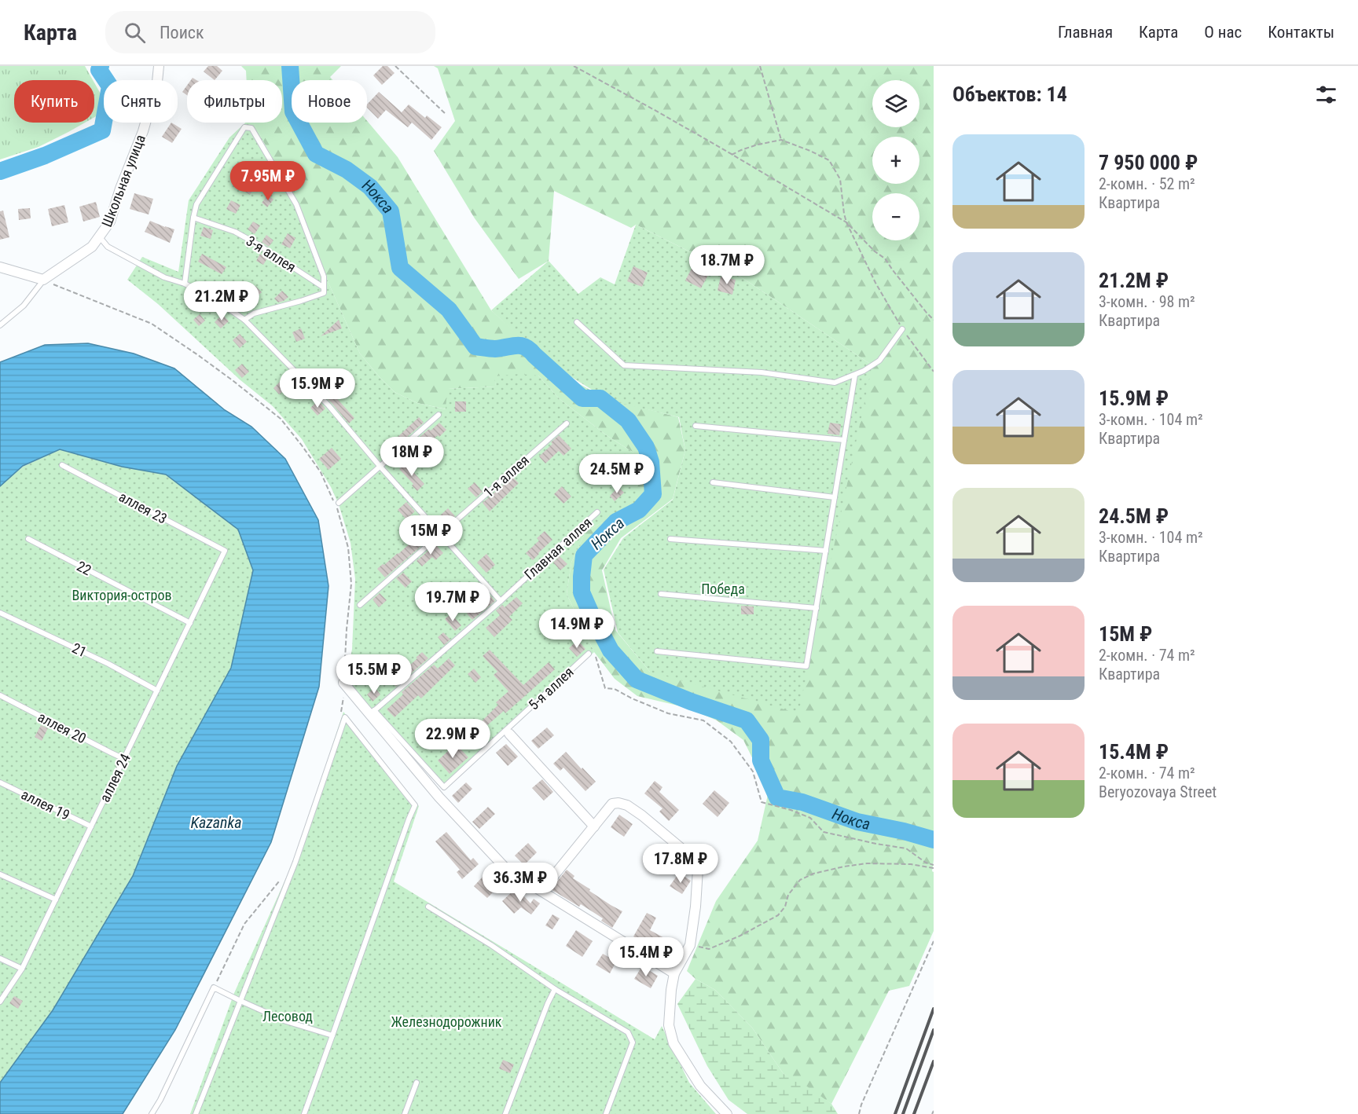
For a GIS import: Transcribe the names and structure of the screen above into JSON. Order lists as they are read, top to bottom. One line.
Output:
{"streets":{"street":["Школьная улица"],"lane":["3-я аллея","1-я аллея","аллея 23","Главная аллея","22","21","5-я аллея","аллея 20","аллея 24","аллея 19"]},"crossings":[["аллея 23","аллея 24"],["Главная аллея","5-я аллея"],["22","аллея 24"],["21","аллея 24"],["аллея 20","аллея 24"],["аллея 24","аллея 19"]],"water":["Нокса","Kazanka"],"parks":["Победа","Виктория-остров","Лесовод","Железнодорожник"],"page":{"header":"Карта","search":"Поиск","nav":["Главная","Карта","О нас","Контакты"],"heading":"Объектов: 14","map_buttons":["+","−"],"chip":["Купить","Снять","Фильтры","Новое"],"list":[{"name":"7 950 000 ₽","note":"2-комн. · 52 m² · Квартира"},{"name":"21.2M ₽","note":"3-комн. · 98 m² · Квартира"},{"name":"15.9M ₽","note":"3-комн. · 104 m² · Квартира"},{"name":"24.5M ₽","note":"3-комн. · 104 m² · Квартира"},{"name":"15M ₽","note":"2-комн. · 74 m² · Квартира"},{"name":"15.4M ₽","note":"2-комн. · 74 m² · Beryozovaya Street"}],"price":["7.95M ₽","18.7M ₽","21.2M ₽","15.9M ₽","18M ₽","24.5M ₽","15M ₽","19.7M ₽","14.9M ₽","15.5M ₽","22.9M ₽","17.8M ₽","36.3M ₽","15.4M ₽"]}}
